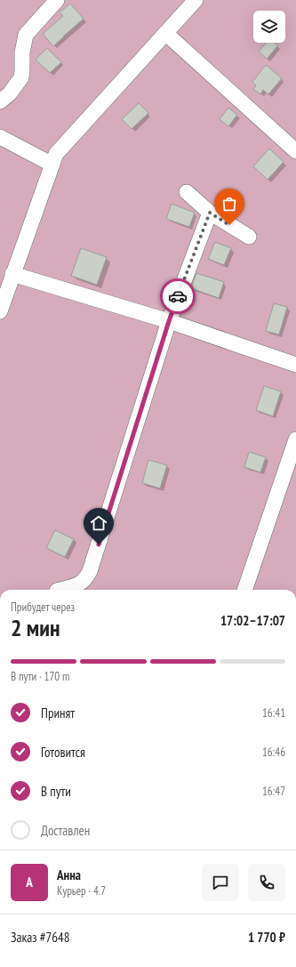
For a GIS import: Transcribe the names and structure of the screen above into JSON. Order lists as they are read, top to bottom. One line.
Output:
{"page":{"heading":["2 мин","Прибудет через","17:02–17:07"],"panel":["Анна","Курьер · 4.7","Заказ #7648","1 770 ₽"],"bar":"В пути · 170 m","list":[["Принят","16:41"],["Готовится","16:46"],["В пути","16:47"],"Доставлен"],"round":"А"}}
